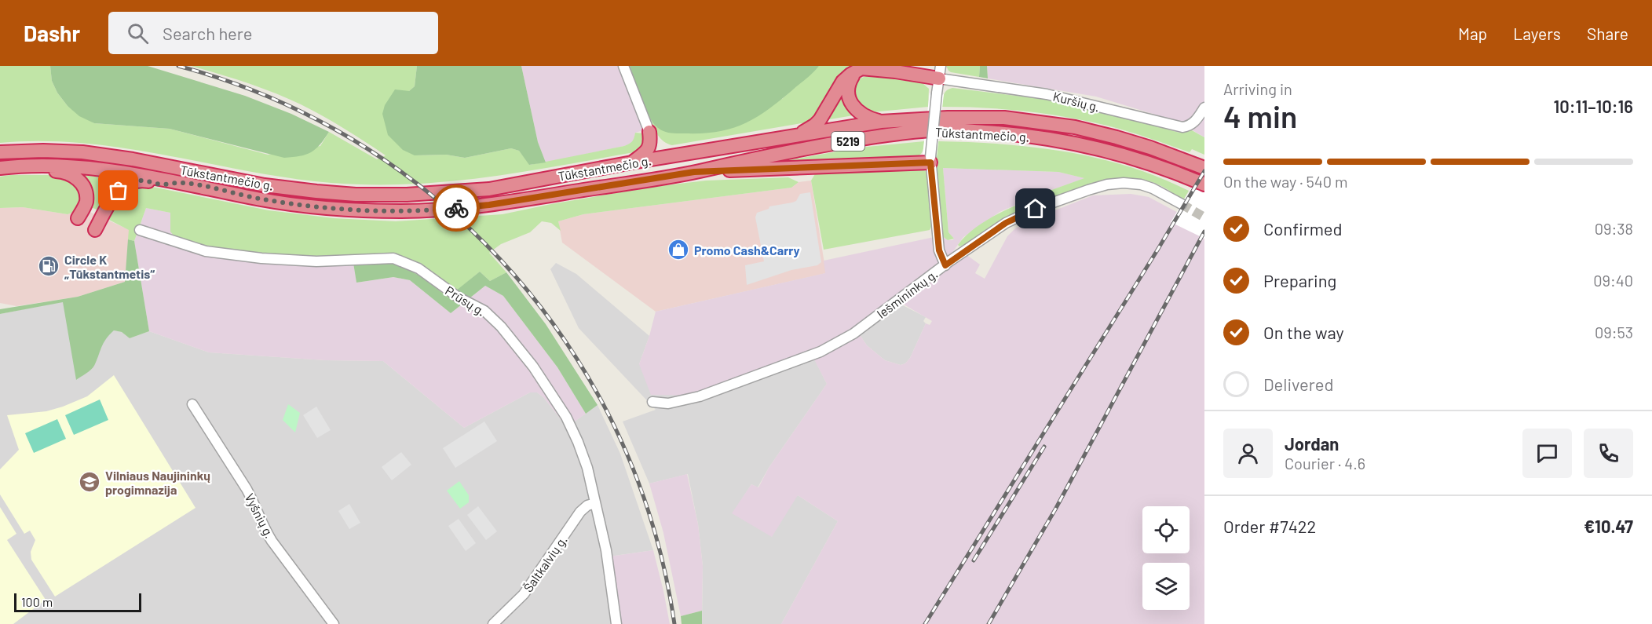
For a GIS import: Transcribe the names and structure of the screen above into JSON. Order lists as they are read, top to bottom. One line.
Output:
{"streets":{"highway":["Tūkstantmečio g.","5219"],"street":["Kuršių g.","Iešmininkų g.","Prūsų g.","Vyšnių g.","Šaltkalvių g."]},"crossings":[["Prūsų g.","Šaltkalvių g."]],"places":{"shop":["Promo Cash&Carry"],"fuel station":["Circle K „Tūkstantmetis“"],"school or university":["Vilniaus Naujininkų progimnazija"]},"scale_bar":"100 m","page":{"header":"Dashr","search":"Search here","nav":["Map","Layers","Share"],"heading":["4 min","Arriving in","10:11–10:16"],"panel":["Jordan","Courier · 4.6","Order #7422","€10.47"],"bar":"On the way · 540 m","list":[["Confirmed","09:38"],["Preparing","09:40"],["On the way","09:53"],"Delivered"],"scale":"100 m"}}
